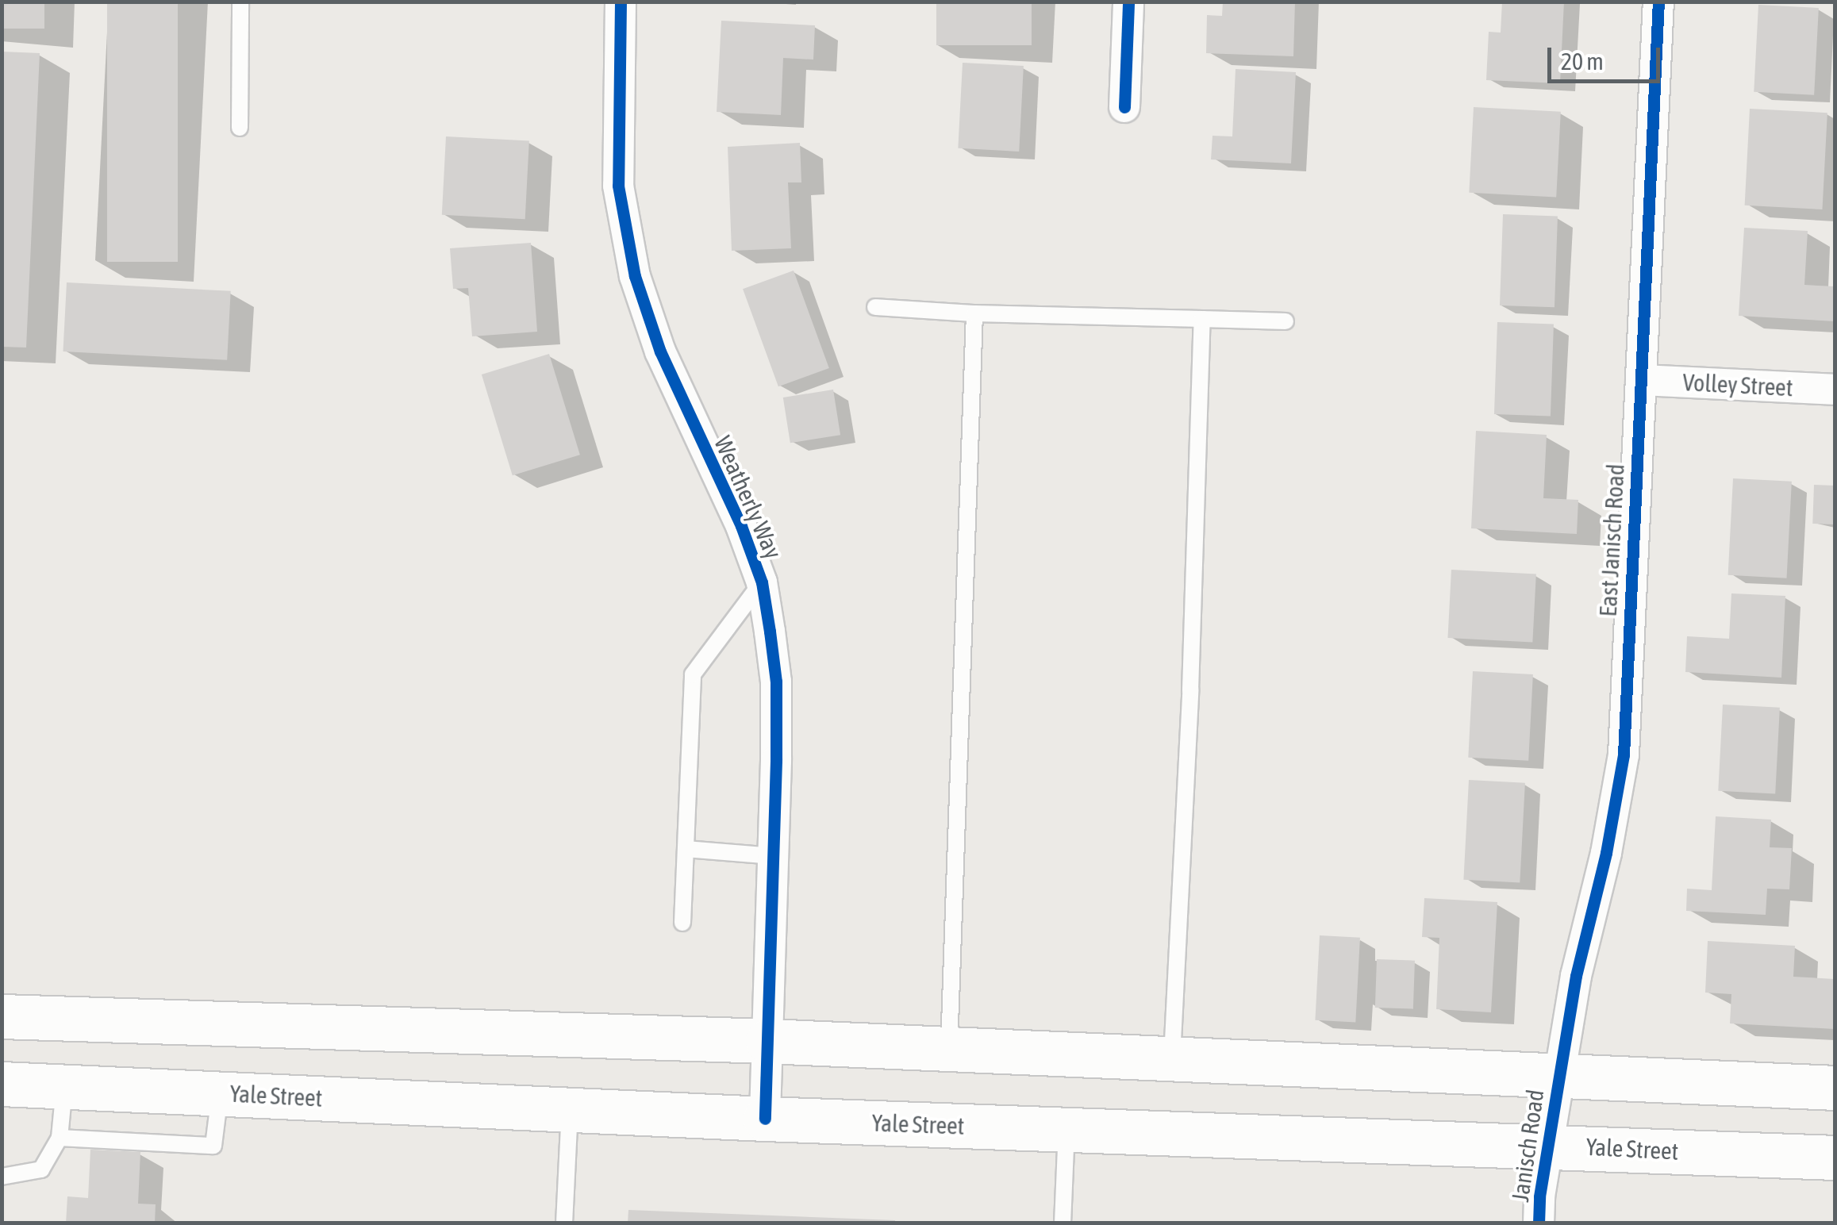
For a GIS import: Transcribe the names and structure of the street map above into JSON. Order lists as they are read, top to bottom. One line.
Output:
{"streets":{"main road":["Yale Street"],"street":["Volley Street","Weatherly Way","East Janisch Road","Janisch Road"]},"crossings":[["Volley Street","East Janisch Road"],["Weatherly Way","Yale Street"],["East Janisch Road","Janisch Road"],["Yale Street","Janisch Road"]],"scale_bar":"20 m"}
